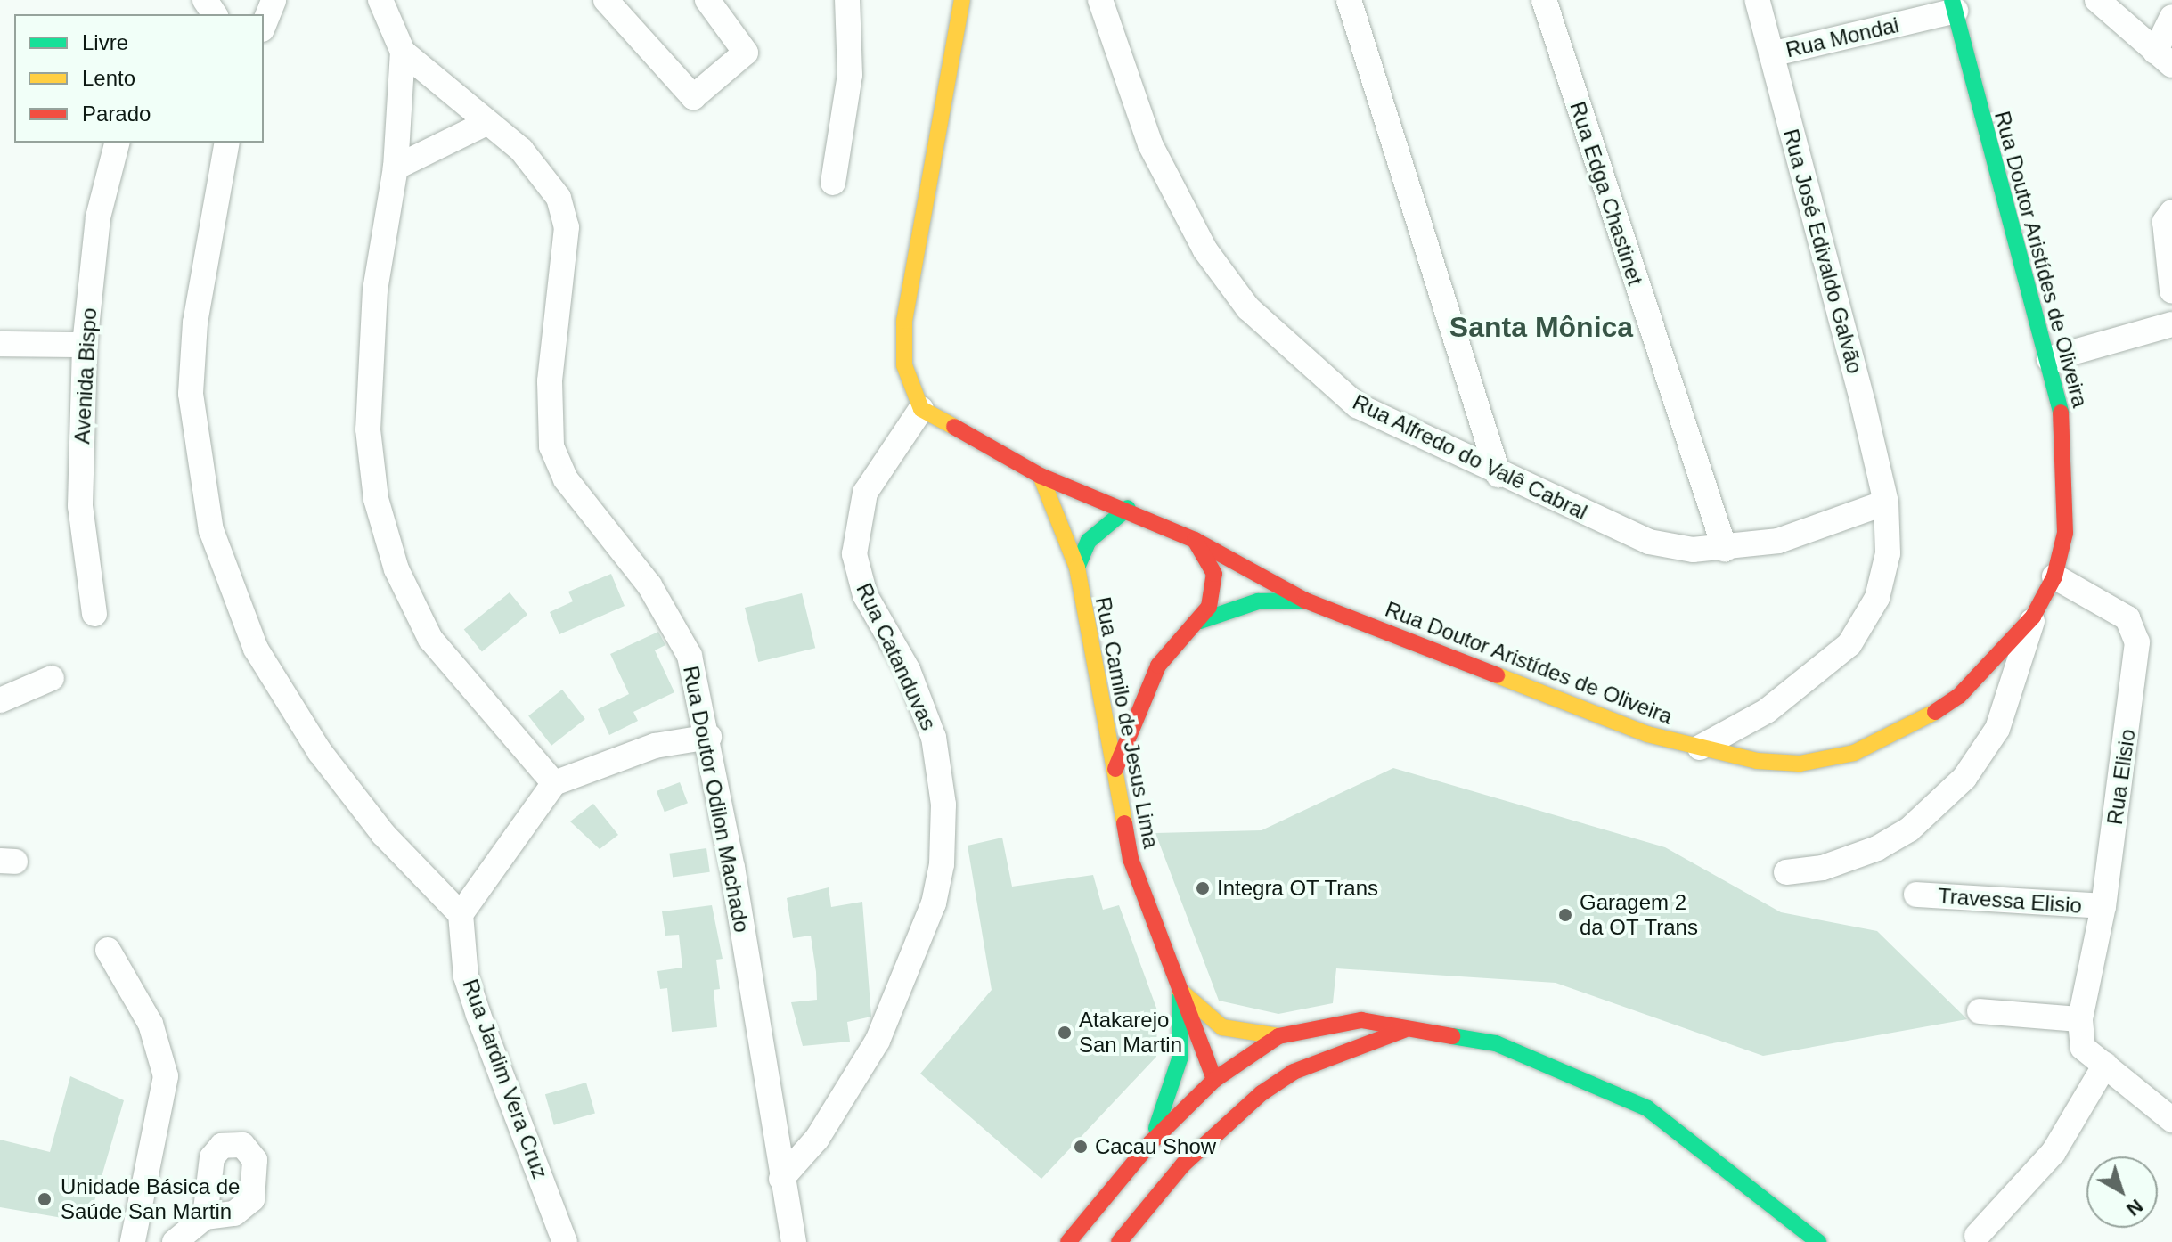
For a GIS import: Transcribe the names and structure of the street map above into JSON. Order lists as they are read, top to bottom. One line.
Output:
{"streets":{"main road":["Rua Doutor Aristídes de Oliveira","Rua Camilo de Jesus Lima"],"street":["Rua Mondai","Rua Edga Chastinet","Rua José Edivaldo Galvão","Avenida Bispo","Rua Alfredo do Valê Cabral","Rua Catanduvas","Rua Elisio","Rua Doutor Odilon Machado","Travessa Elisio","Rua Jardim Vera Cruz"]},"crossings":[["Rua Mondai","Rua José Edivaldo Galvão"],["Rua Mondai","Rua Doutor Aristídes de Oliveira"],["Rua Edga Chastinet","Rua Alfredo do Valê Cabral"],["Rua José Edivaldo Galvão","Rua Doutor Aristídes de Oliveira"],["Rua José Edivaldo Galvão","Rua Alfredo do Valê Cabral"],["Rua Doutor Aristídes de Oliveira","Rua Catanduvas"],["Rua Doutor Aristídes de Oliveira","Rua Elisio"],["Rua Catanduvas","Rua Doutor Odilon Machado"],["Rua Elisio","Travessa Elisio"]],"districts":["Santa Mônica"],"places":["Integra OT Trans","Garagem 2 da OT Trans","Atakarejo San Martin","Cacau Show","Unidade Básica de Saúde San Martin"],"legend":["Livre","Lento","Parado"],"north":"bottom right"}
